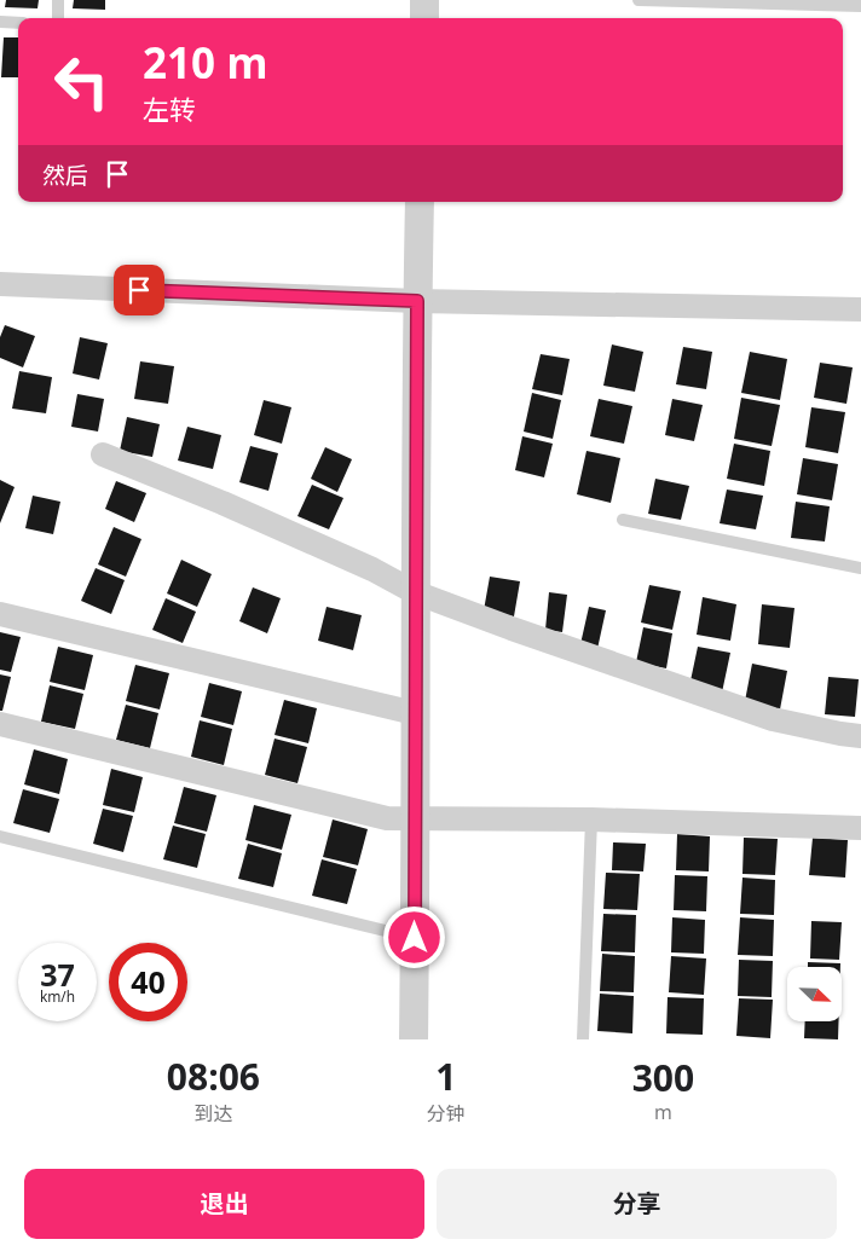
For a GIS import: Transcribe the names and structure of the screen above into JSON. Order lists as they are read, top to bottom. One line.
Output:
{"north":"bottom right","page":{"turn":["210 m","左转"],"then":"然后","speed":"37 km/h","limit":"40","eta":["08:06","到达","1","分钟","300","m"],"buttons":["退出","分享"]}}
